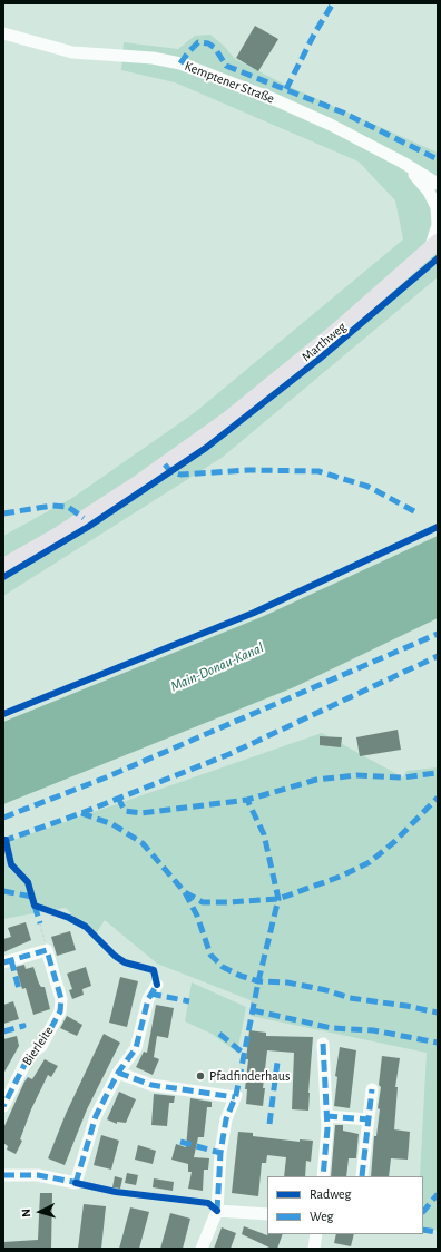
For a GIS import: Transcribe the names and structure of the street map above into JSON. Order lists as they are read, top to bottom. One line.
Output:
{"streets":{"main road":["Marthweg"],"street":["Kemptener Straße","Bierleite"]},"water":["Main-Donau-Kanal"],"places":["Pfadfinderhaus"],"legend":["Radweg","Weg"],"north":"left"}
